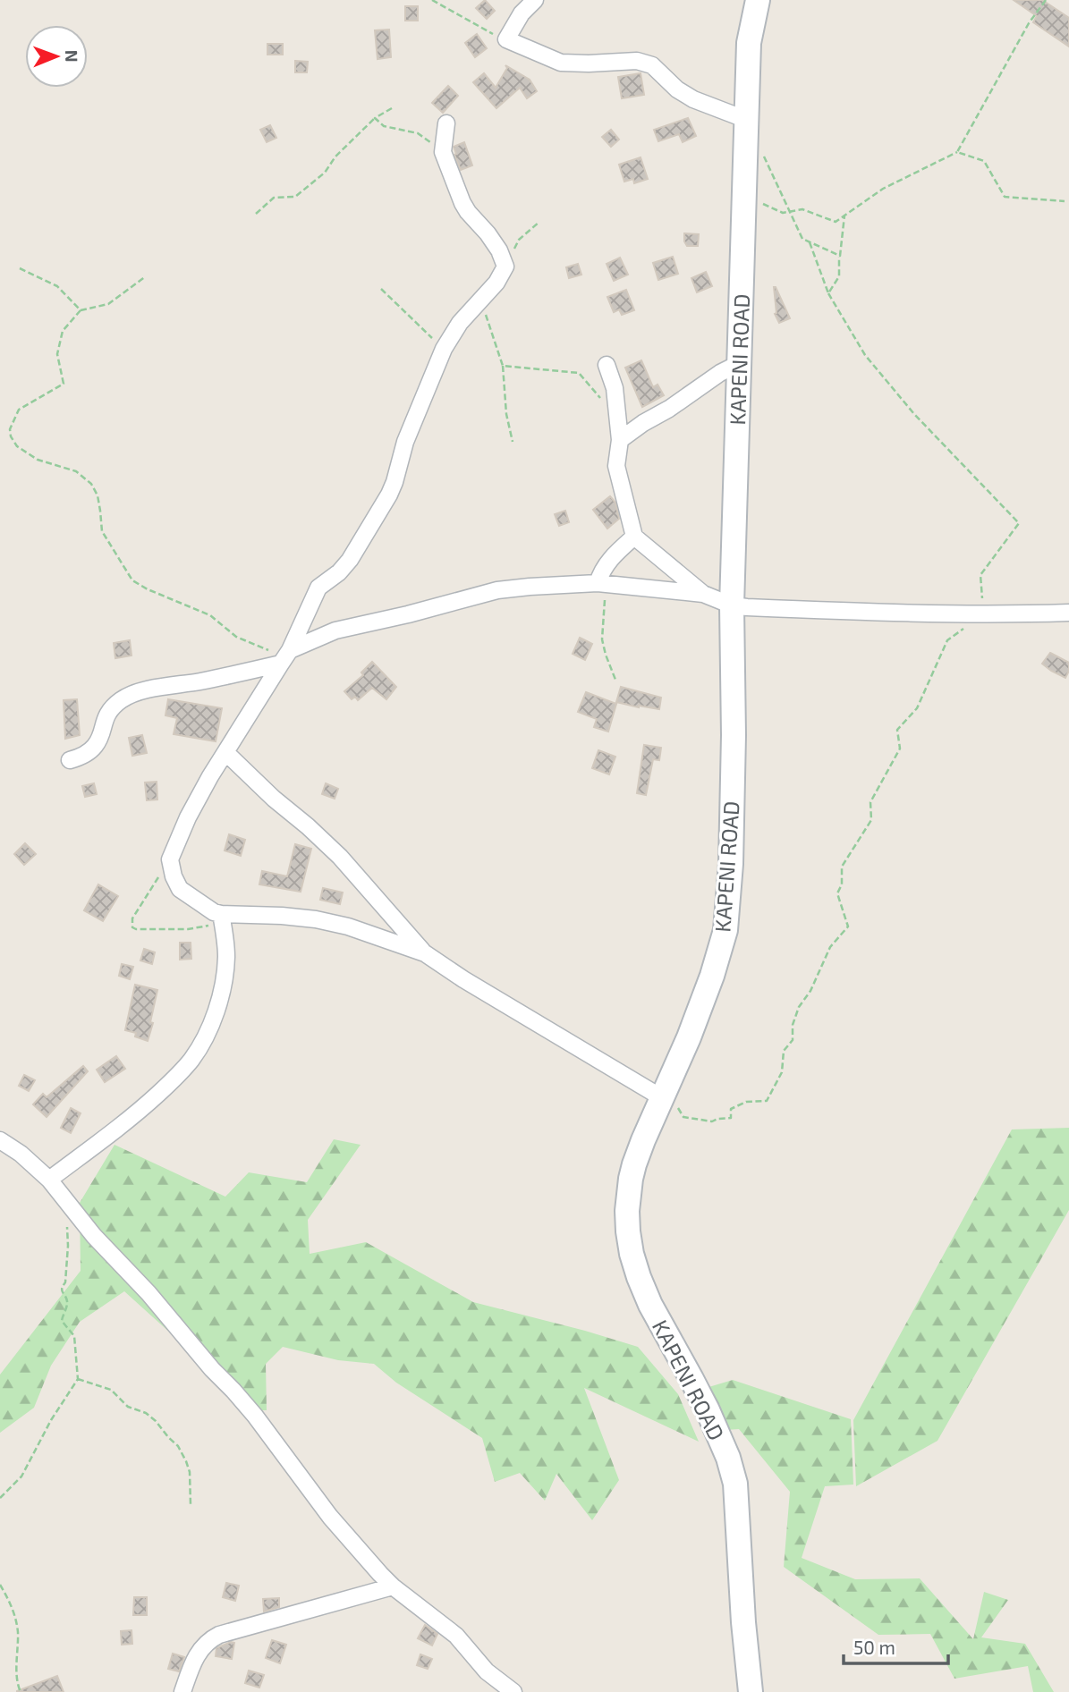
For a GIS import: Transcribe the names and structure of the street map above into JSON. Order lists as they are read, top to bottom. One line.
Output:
{"streets":{"main road":["KAPENI ROAD"]},"scale_bar":"50 m","north":"right"}
